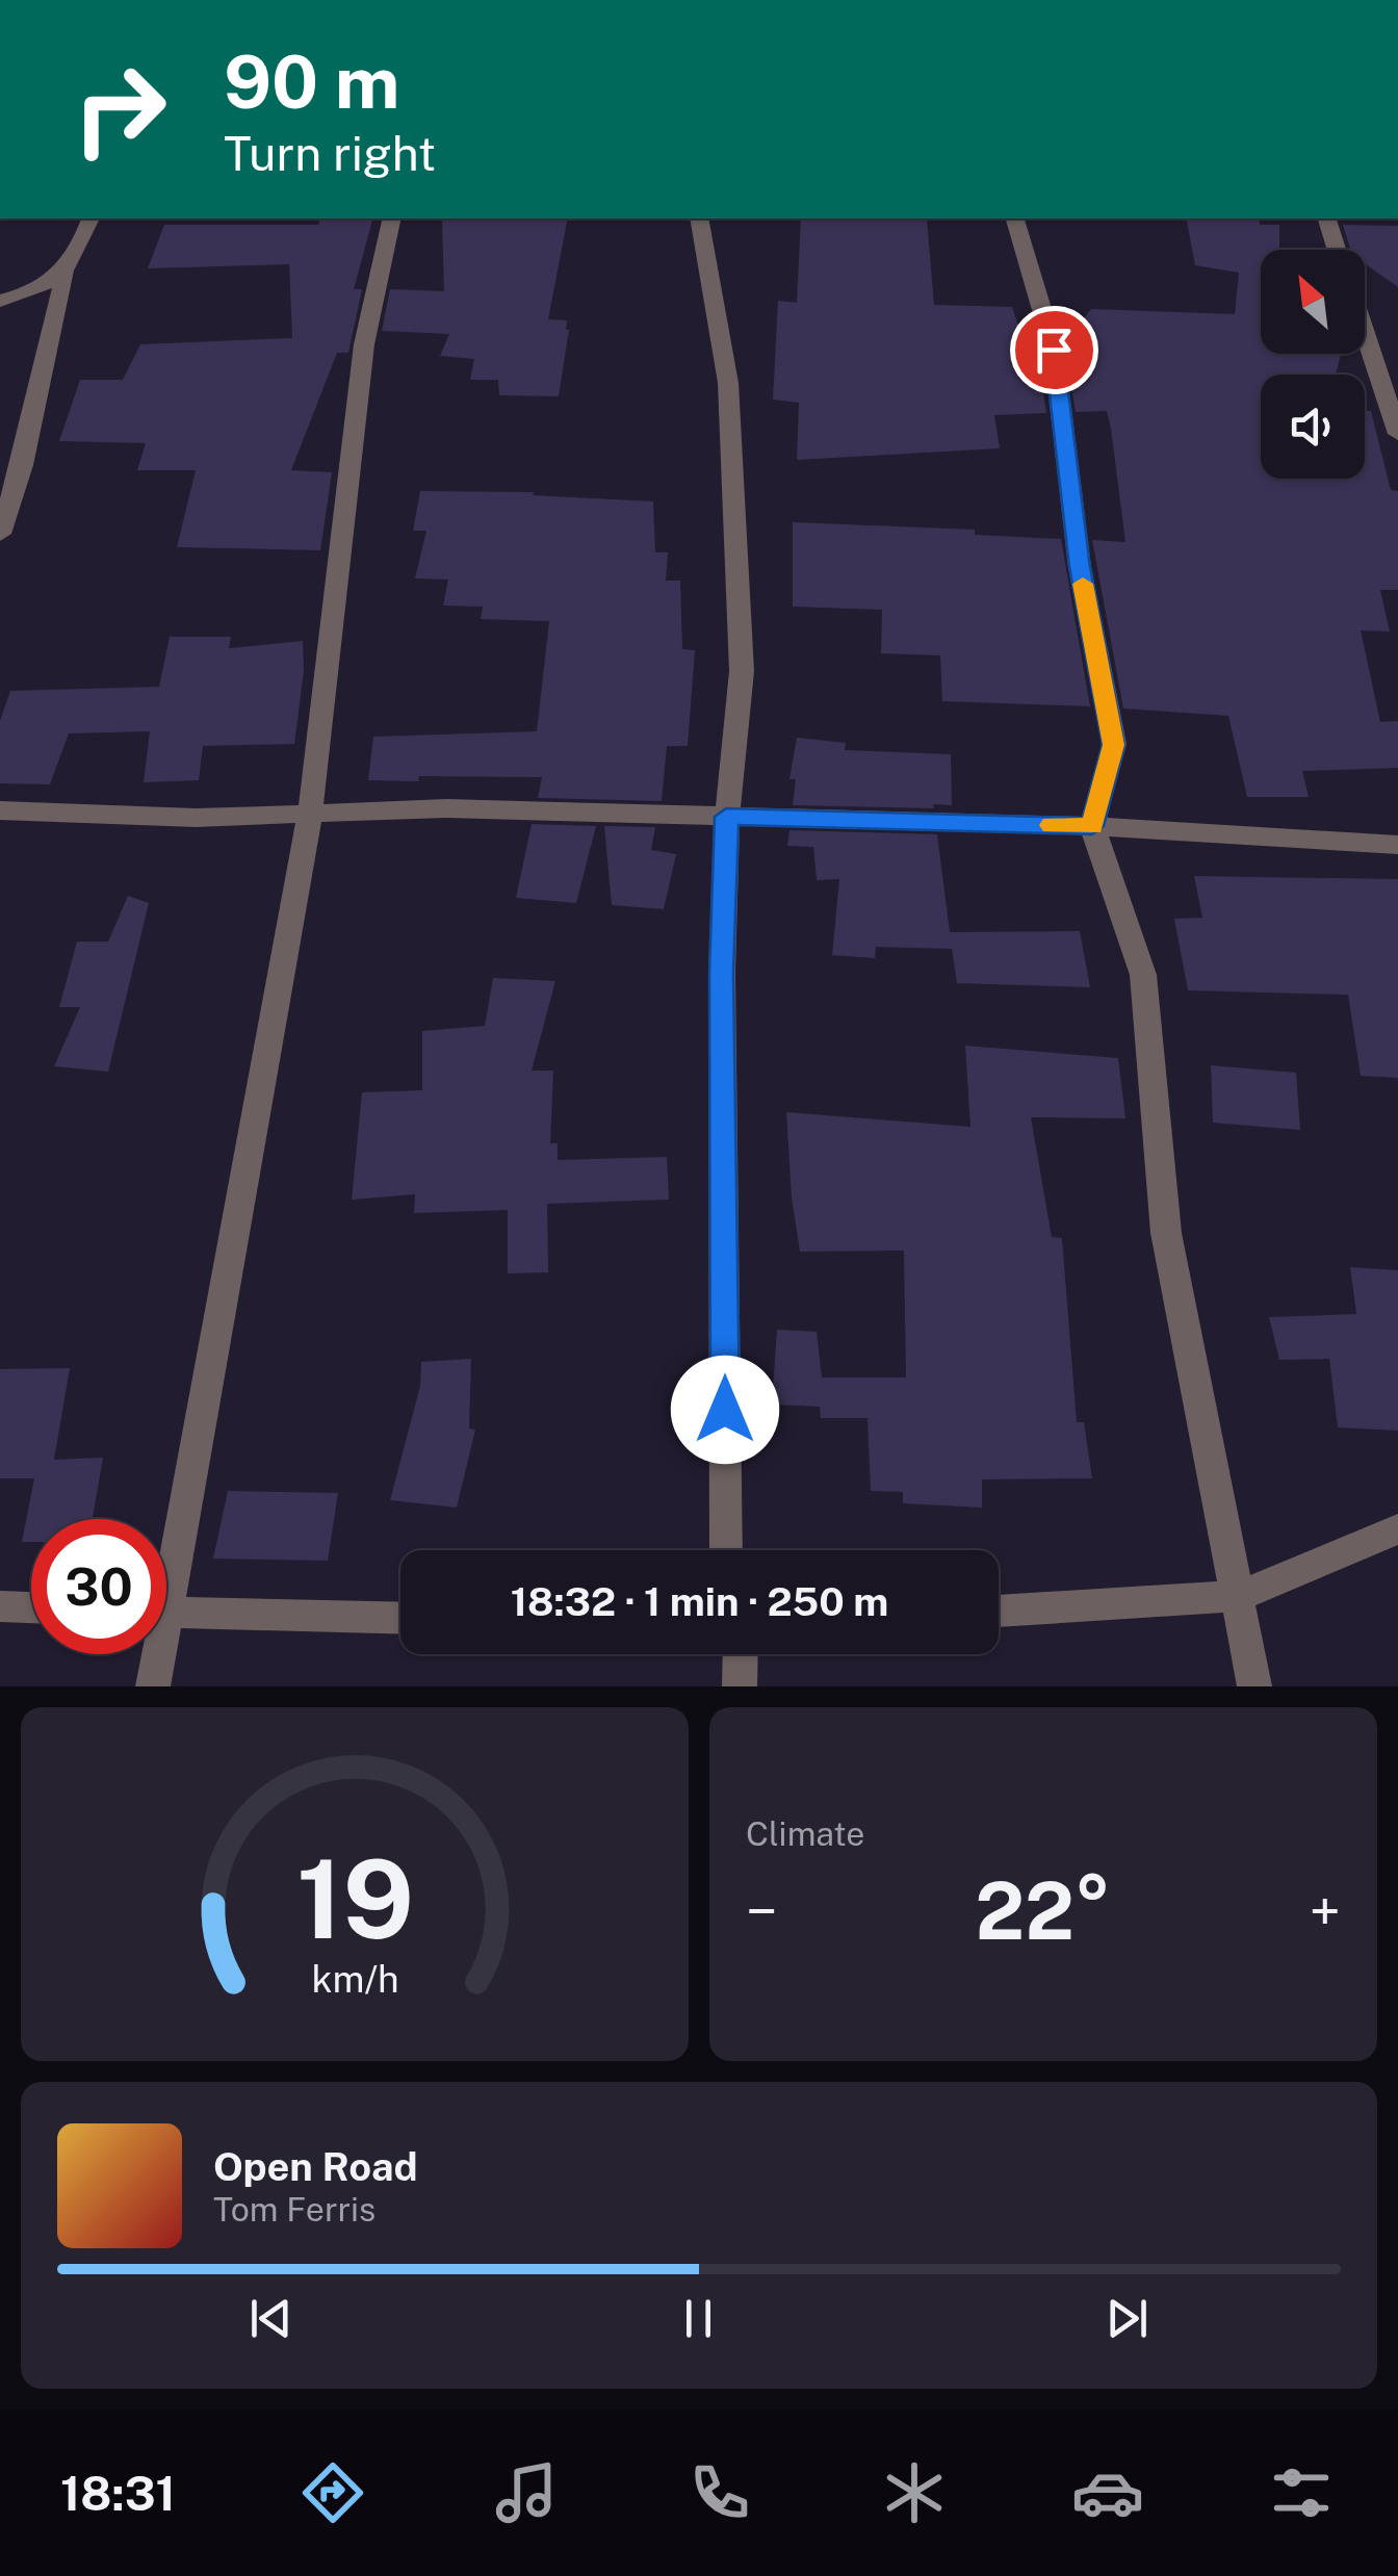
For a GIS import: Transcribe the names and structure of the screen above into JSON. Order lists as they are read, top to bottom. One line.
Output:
{"north":"top left","page":{"turn":["90 m","Turn right"],"limit":"30","trip":"18:32 · 1 min · 250 m","tile":"Climate","heat":["−","22°","+"],"song":["Open Road","Tom Ferris"],"tabs":"18:31","gauge":["19","km/h"]}}
